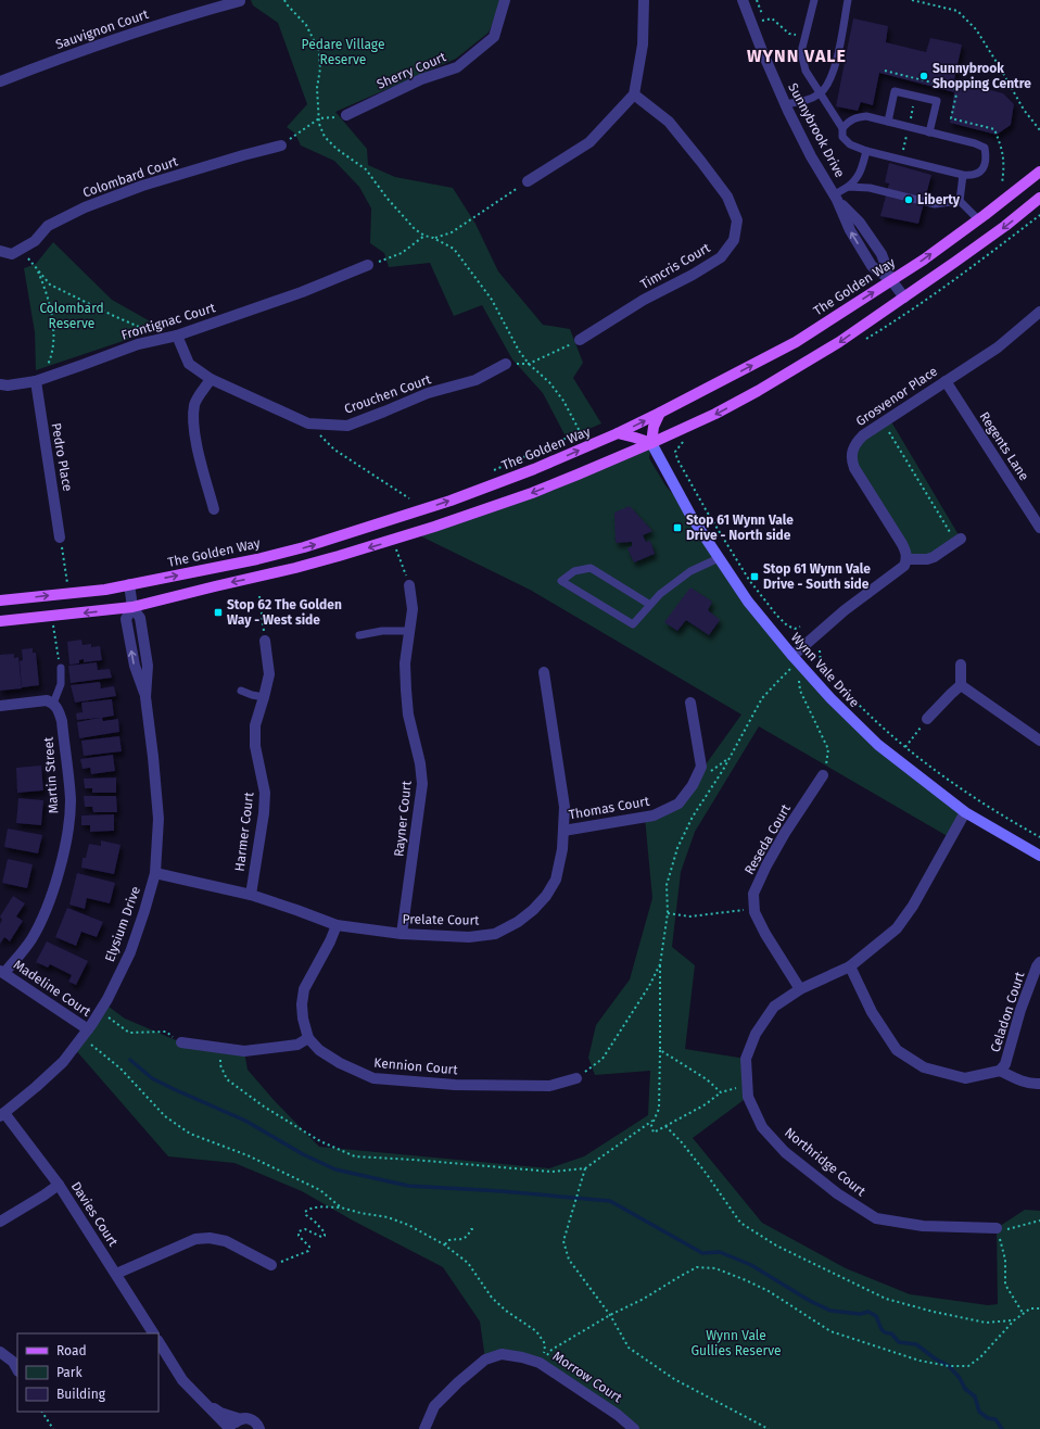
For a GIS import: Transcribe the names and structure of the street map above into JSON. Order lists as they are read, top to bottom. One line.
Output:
{"streets":{"main road":["The Golden Way","Wynn Vale Drive"],"street":["Sauvignon Court","Sherry Court","Sunnybrook Drive","Colombard Court","Timcris Court","Frontignac Court","Crouchen Court","Grosvenor Place","Regents Lane","Pedro Place","Martin Street","Thomas Court","Rayner Court","Harmer Court","Reseda Court","Prelate Court","Elysium Drive","Madeline Court","Celadon Court","Kennion Court","Northridge Court","Davies Court","Morrow Court"]},"crossings":[["Sunnybrook Drive","The Golden Way"],["The Golden Way","Elysium Drive"],["Frontignac Court","Crouchen Court"],["Frontignac Court","Pedro Place"],["Grosvenor Place","Regents Lane"],["Wynn Vale Drive","Northridge Court"],["Martin Street","Madeline Court"],["Thomas Court","Prelate Court"],["Rayner Court","Prelate Court"],["Harmer Court","Prelate Court"],["Reseda Court","Northridge Court"],["Prelate Court","Elysium Drive"],["Elysium Drive","Madeline Court"],["Elysium Drive","Davies Court"],["Celadon Court","Northridge Court"]],"districts":["WYNN VALE"],"parks":["Pedare Village Reserve","Colombard Reserve","Wynn Vale Gullies Reserve"],"places":{"other":["Sunnybrook Shopping Centre","Liberty"],"transit":["Stop 61 Wynn Vale Drive - North side","Stop 61 Wynn Vale Drive - South side","Stop 62 The Golden Way - West side"]},"legend":["Road","Park","Building"]}
